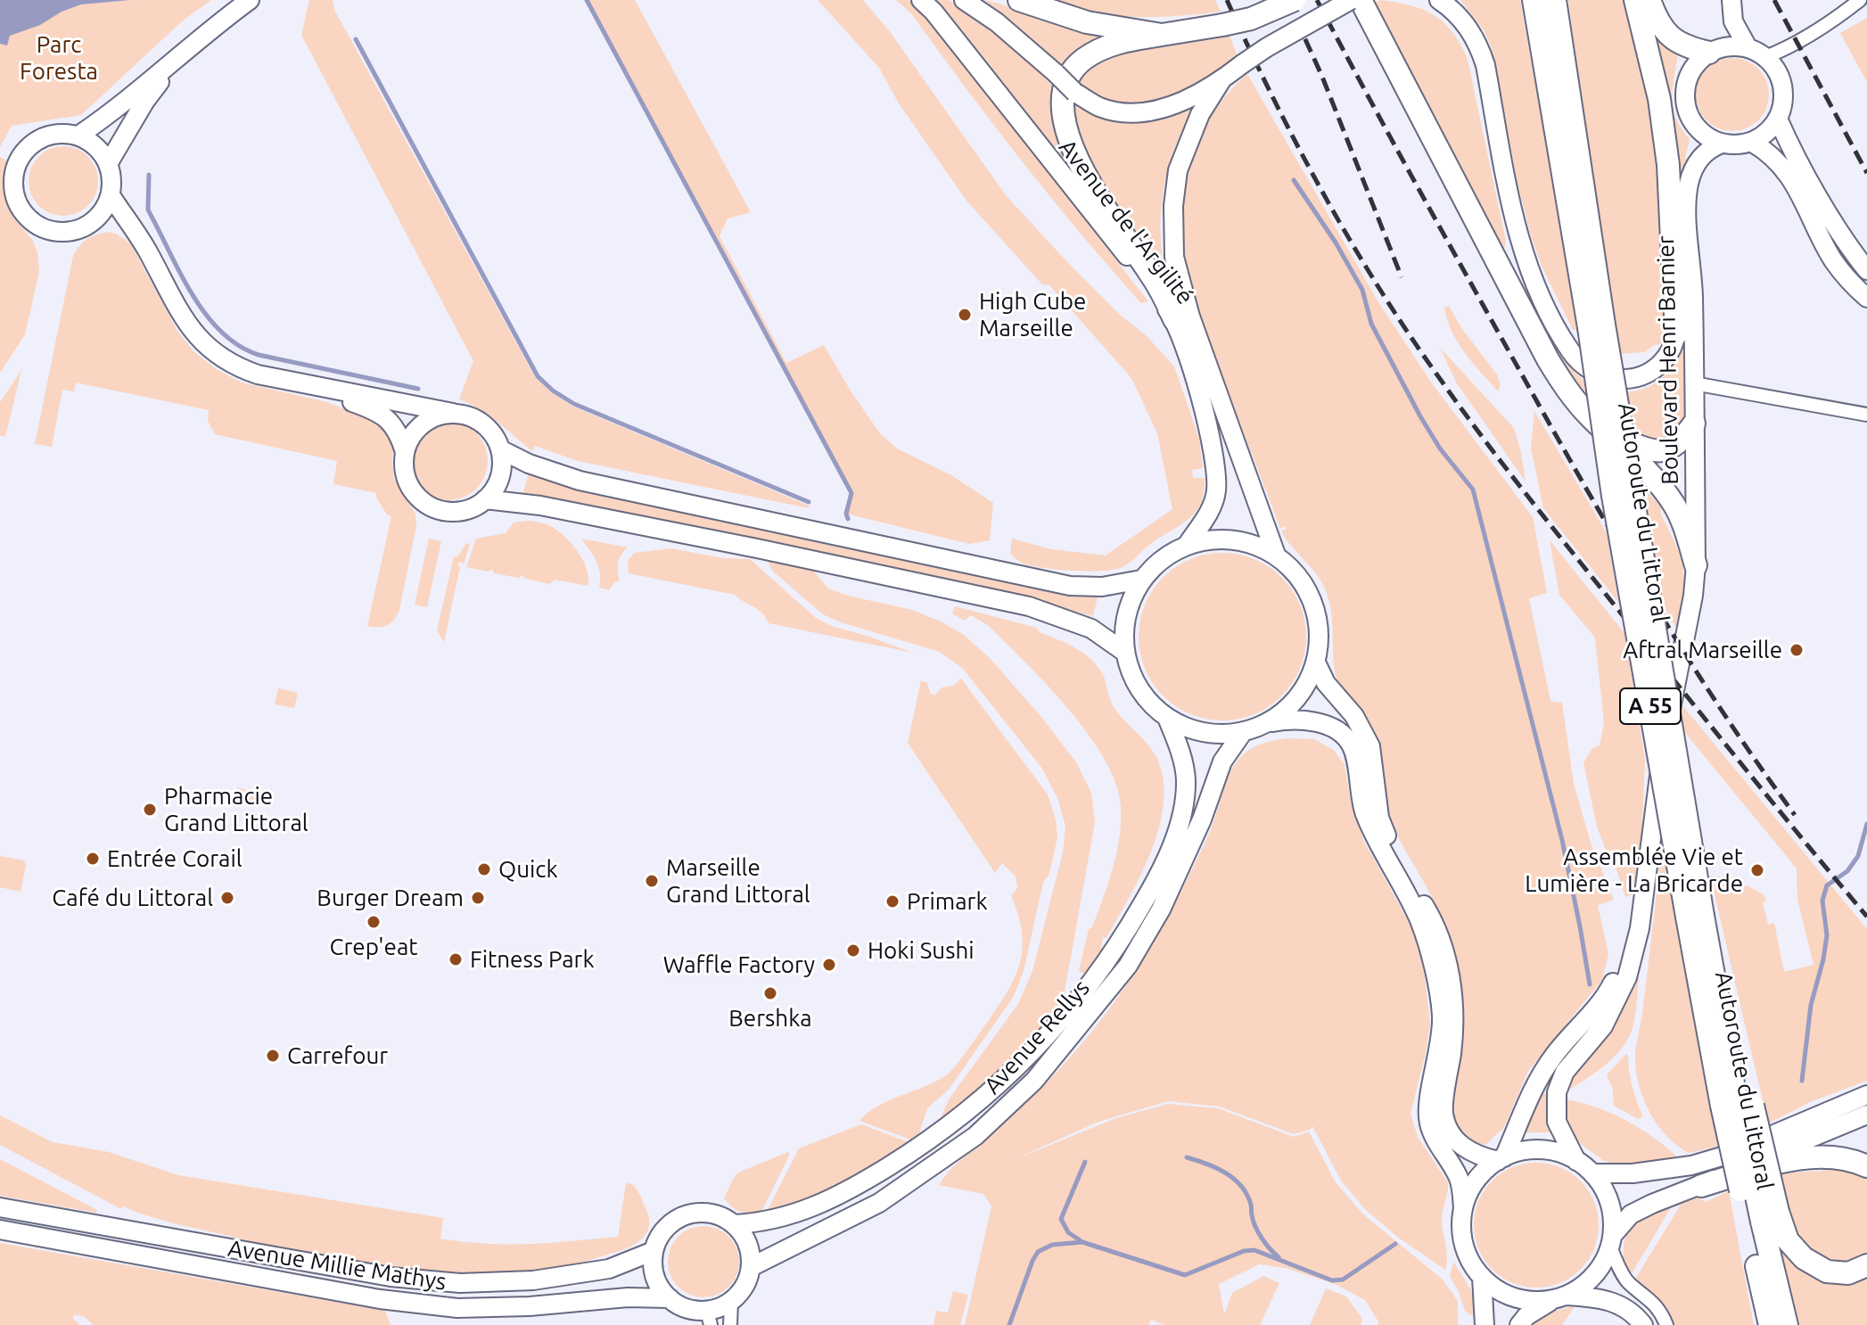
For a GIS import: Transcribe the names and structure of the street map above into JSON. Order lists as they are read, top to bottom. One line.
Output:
{"streets":{"highway":["Autoroute du Littoral","A 55"],"street":["Avenue de l'Argilité","Boulevard Henri Barnier","Avenue Rellys","Avenue Millie Mathys"]},"crossings":[["Avenue de l'Argilité","Avenue Rellys"],["Avenue Rellys","Avenue Millie Mathys"]],"parks":["Parc Foresta"],"places":["High Cube Marseille","Aftral Marseille","Pharmacie Grand Littoral","Entrée Corail","Quick","Assemblée Vie et Lumière - La Bricarde","Marseille Grand Littoral","Café du Littoral","Burger Dream","Primark","Crep'eat","Hoki Sushi","Fitness Park","Waffle Factory","Bershka","Carrefour"]}
